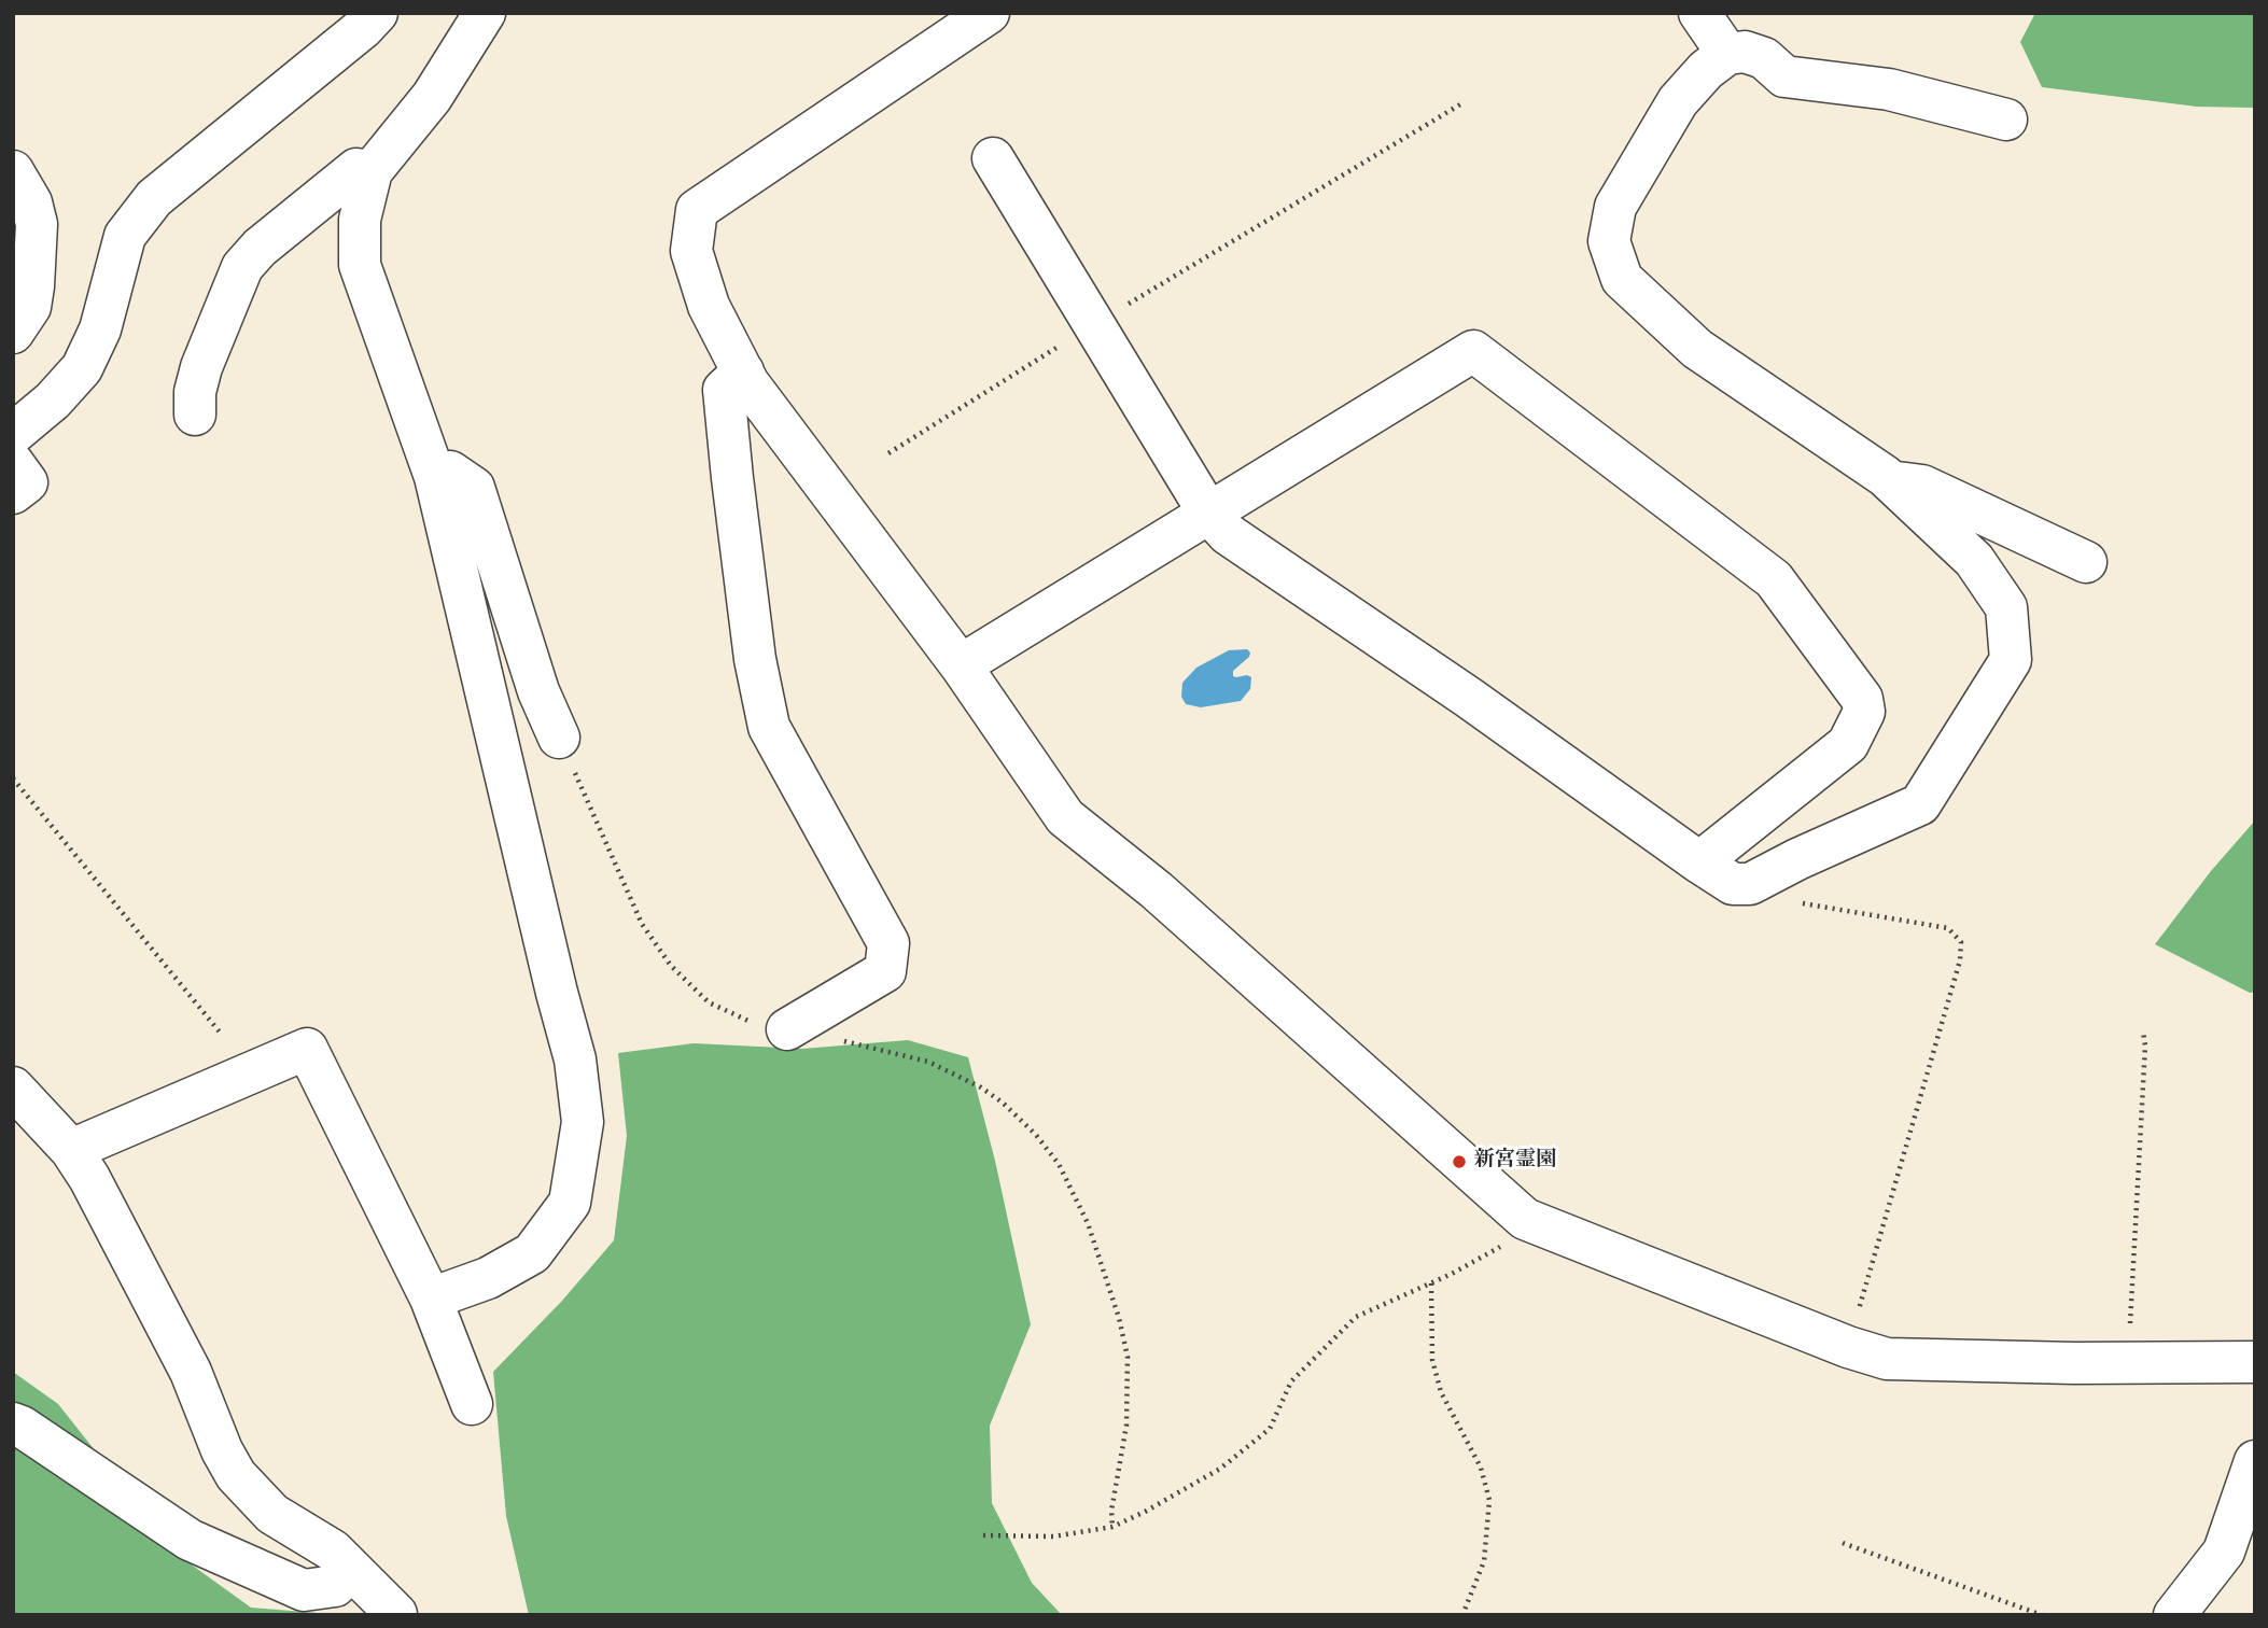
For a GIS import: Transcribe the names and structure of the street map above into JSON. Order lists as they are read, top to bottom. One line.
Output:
{"places":["新宮霊園"]}
